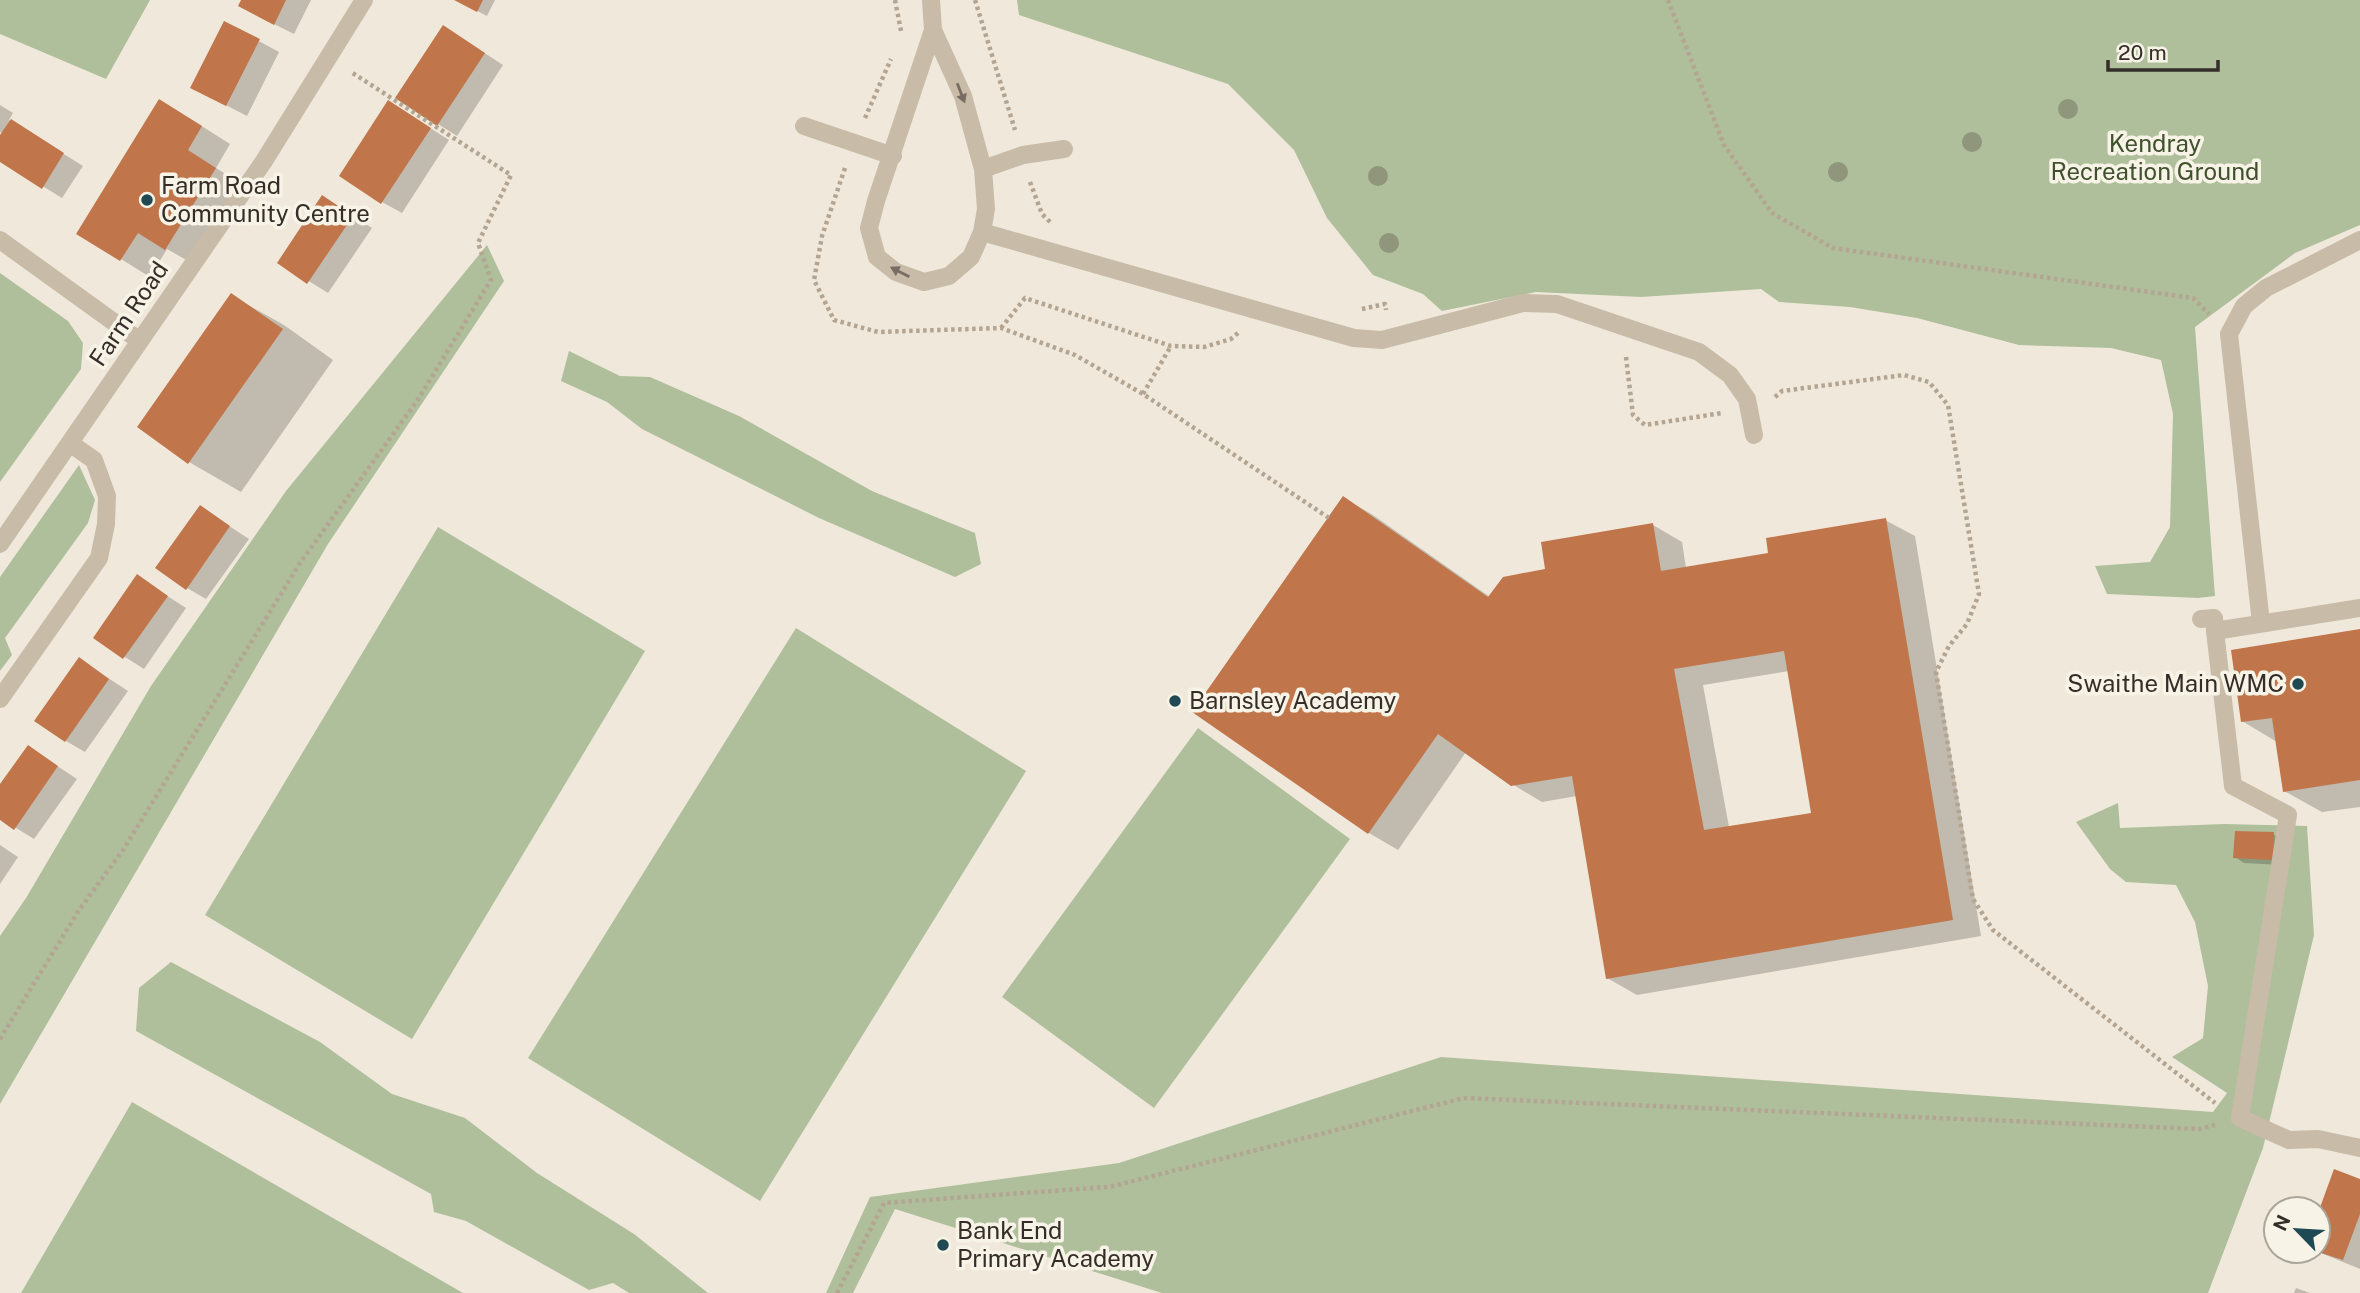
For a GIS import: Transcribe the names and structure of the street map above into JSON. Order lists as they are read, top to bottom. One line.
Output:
{"streets":{"street":["Farm Road"]},"parks":["Kendray Recreation Ground"],"places":["Farm Road Community Centre","Swaithe Main WMC","Barnsley Academy","Bank End Primary Academy"],"scale_bar":"20 m","north":"top left"}
